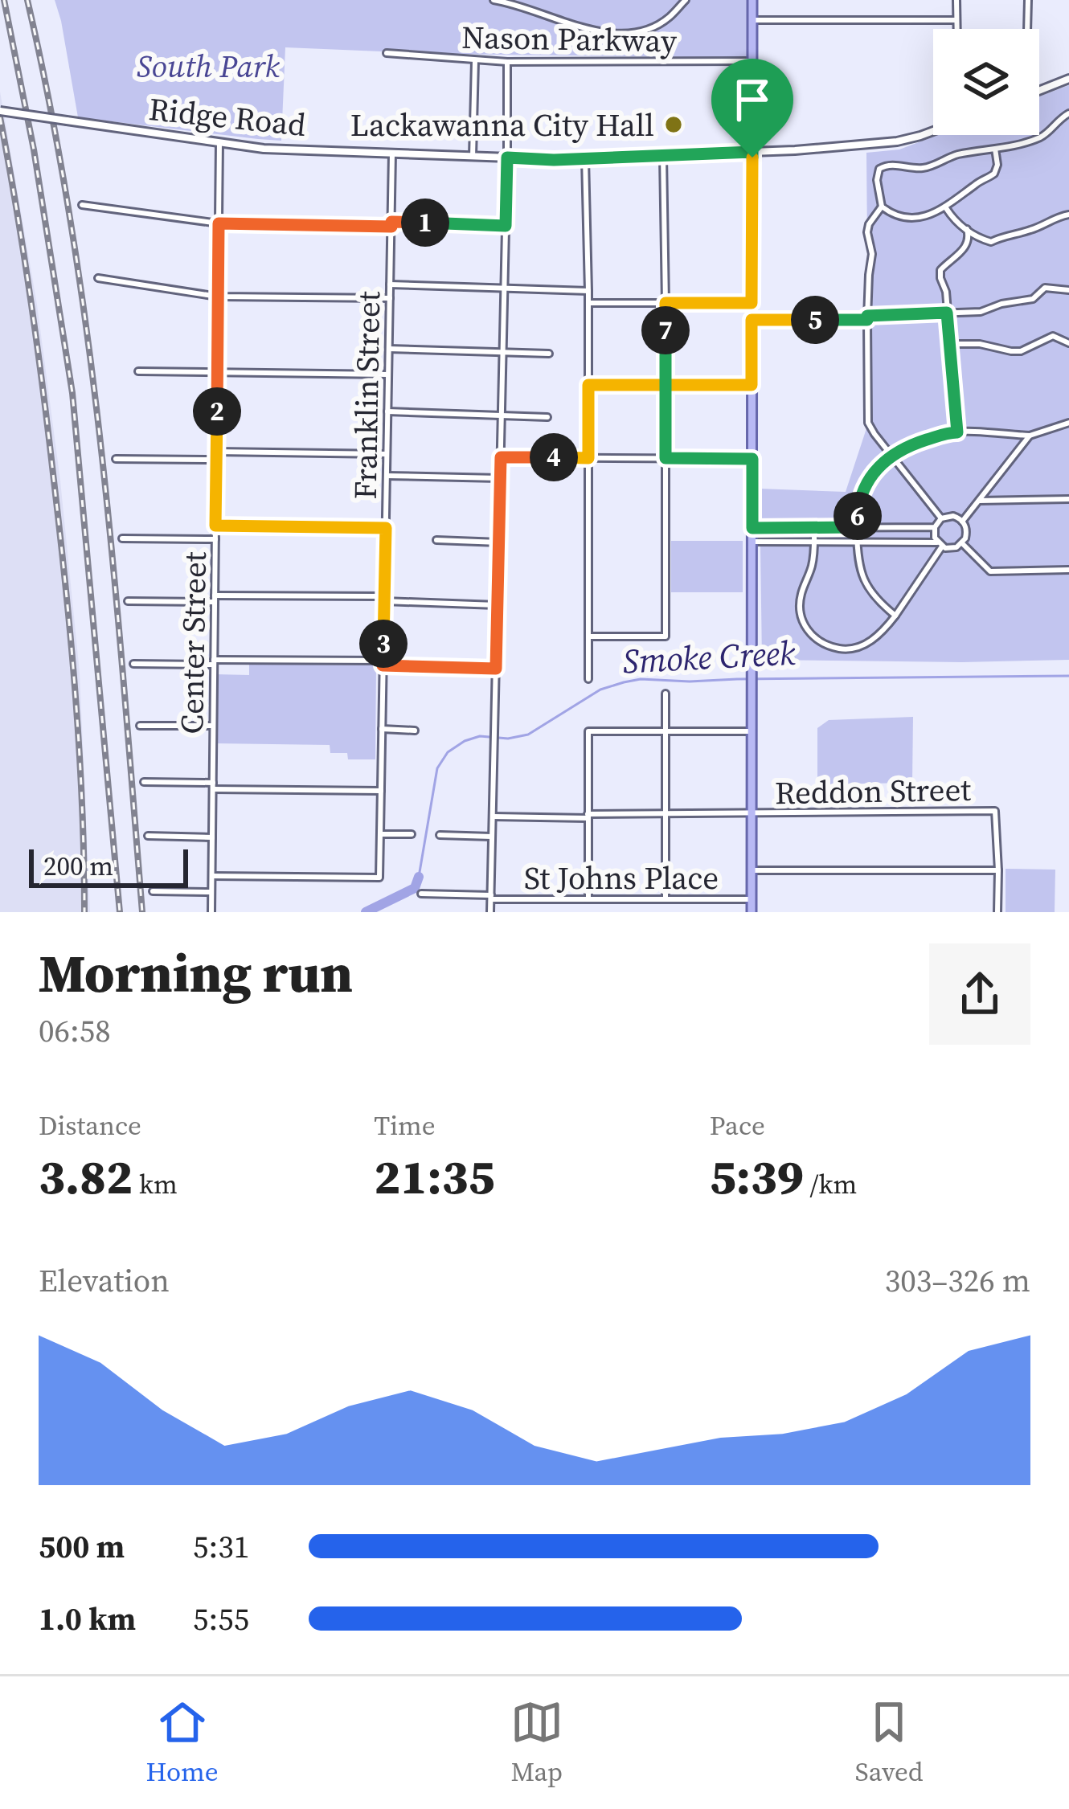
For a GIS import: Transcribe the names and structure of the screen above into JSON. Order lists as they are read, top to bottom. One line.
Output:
{"streets":{"main road":["Ridge Road"],"street":["Nason Parkway","Franklin Street","Center Street","Reddon Street","St Johns Place"]},"crossings":[["Ridge Road","Franklin Street"],["Ridge Road","Center Street"],["Franklin Street","Center Street"]],"water":["Smoke Creek"],"parks":["South Park"],"places":["Lackawanna City Hall"],"scale_bar":"200 m","page":{"pins":["1","5","7","2","4","6","3"],"scale":"200 m","heading":["Morning run","06:58"],"stats":[["Distance","3.82 km"],["Time","21:35"],["Pace","5:39 /km"]],"chart":["Elevation","303–326 m"],"list":[{"name":"500 m","note":"5:31"},{"name":"1.0 km","note":"5:55"}],"tabs":["Home","Map","Saved"]}}
